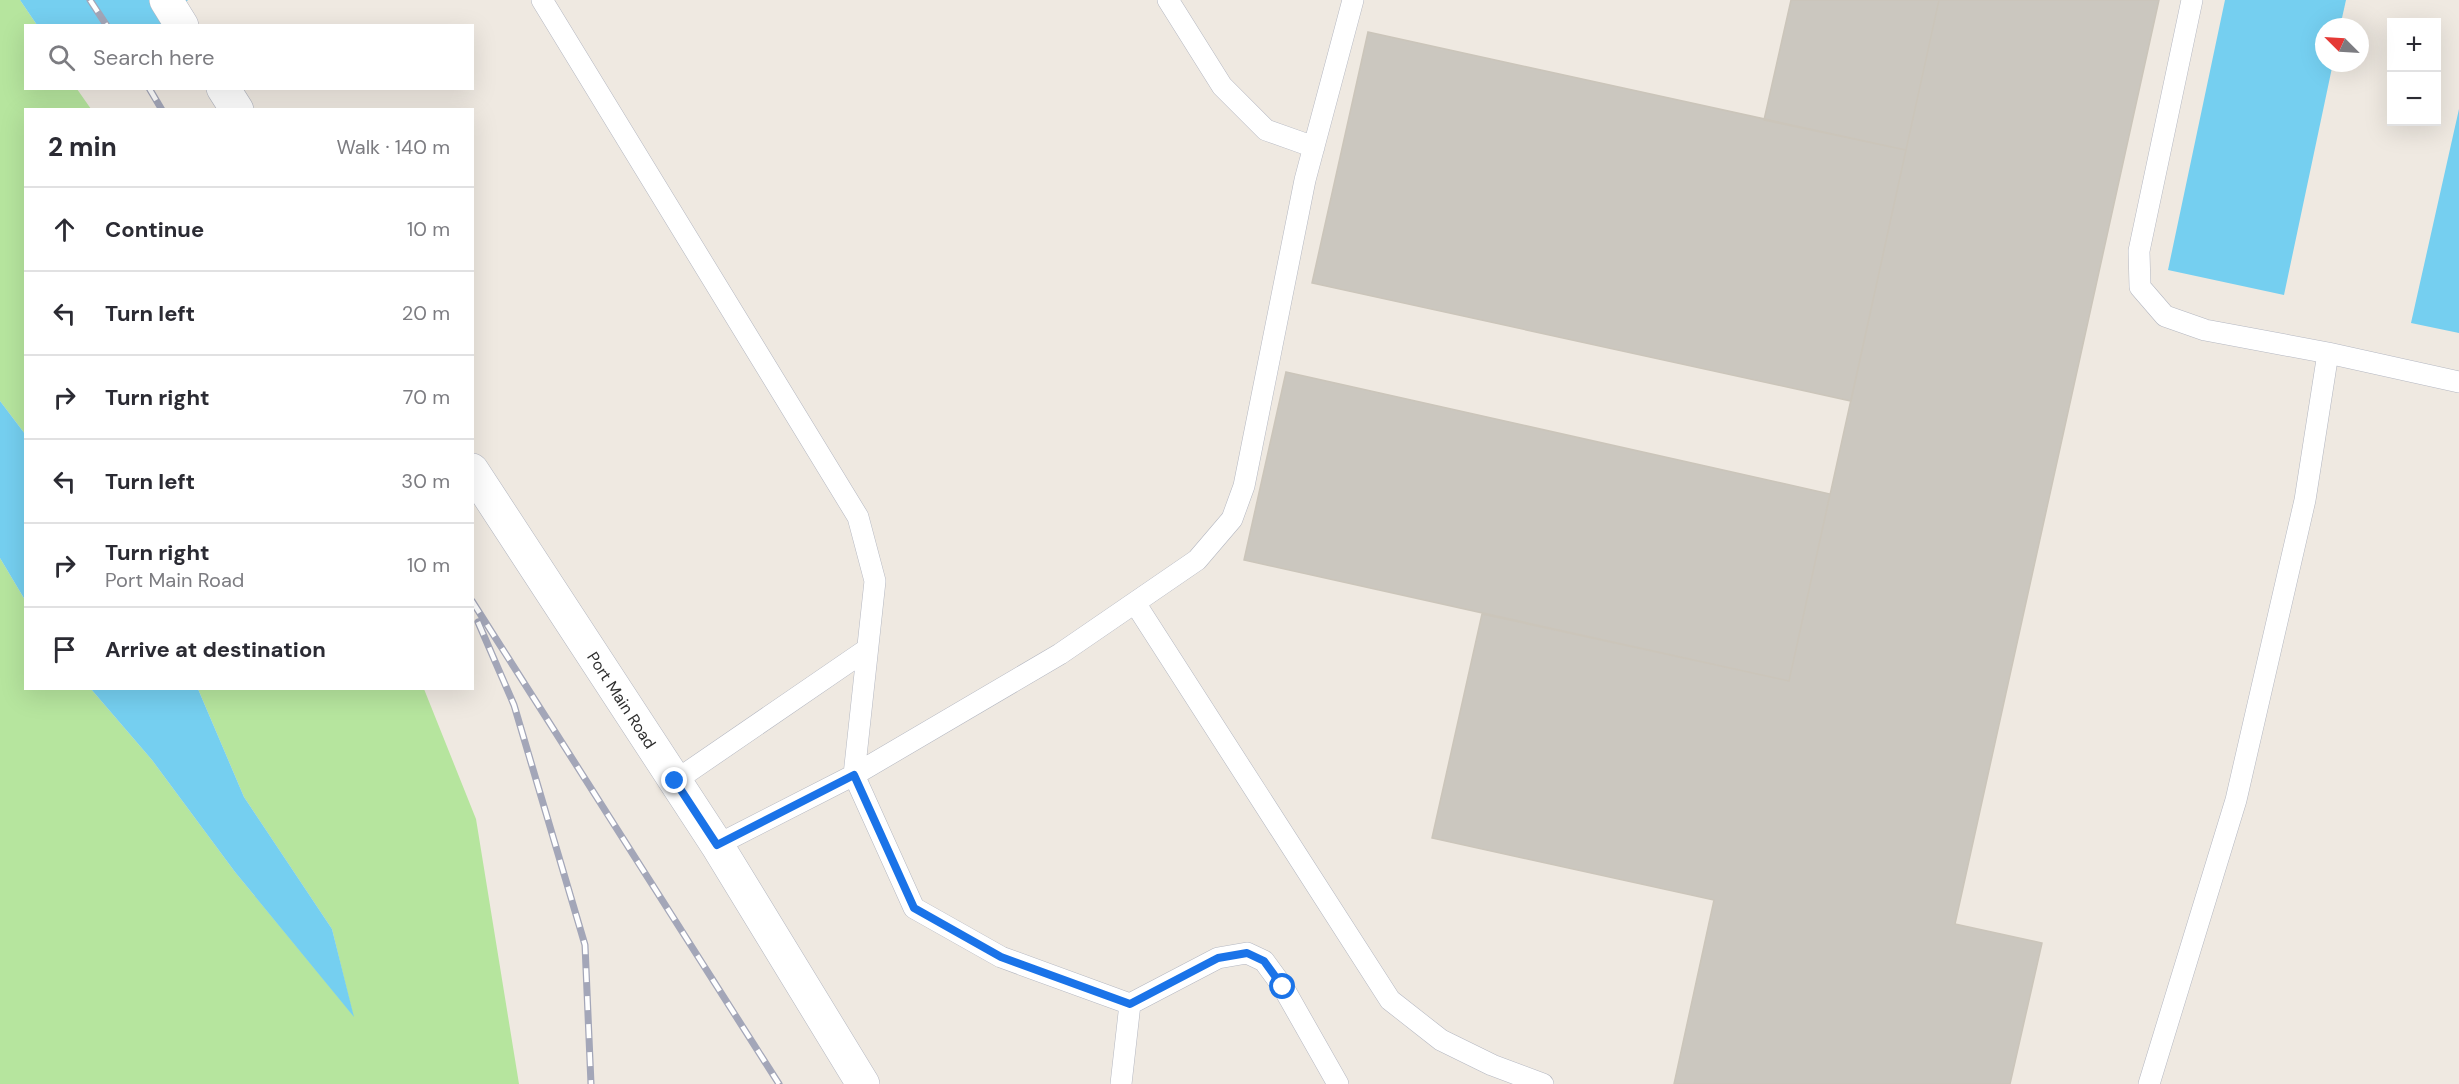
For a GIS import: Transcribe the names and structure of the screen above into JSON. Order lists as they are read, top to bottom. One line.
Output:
{"streets":{"main road":["Port Main Road"]},"north":"top left","page":{"map_buttons":["+","−"],"search":"Search here","heading":["2 min","Walk · 140 m"],"list":[["Continue","10 m"],["Turn left","20 m"],["Turn right","70 m"],["Turn left","30 m"],["Turn right","Port Main Road","10 m"],"Arrive at destination"]}}
